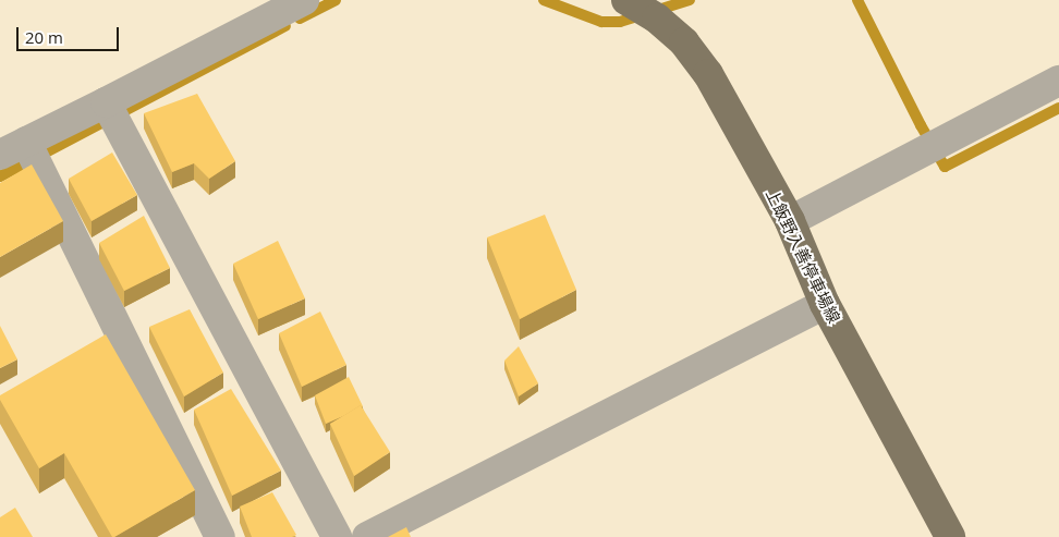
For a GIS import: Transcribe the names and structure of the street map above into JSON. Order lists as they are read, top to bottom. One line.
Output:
{"streets":{"main road":["上飯野入善停車場線"]},"scale_bar":"20 m"}
